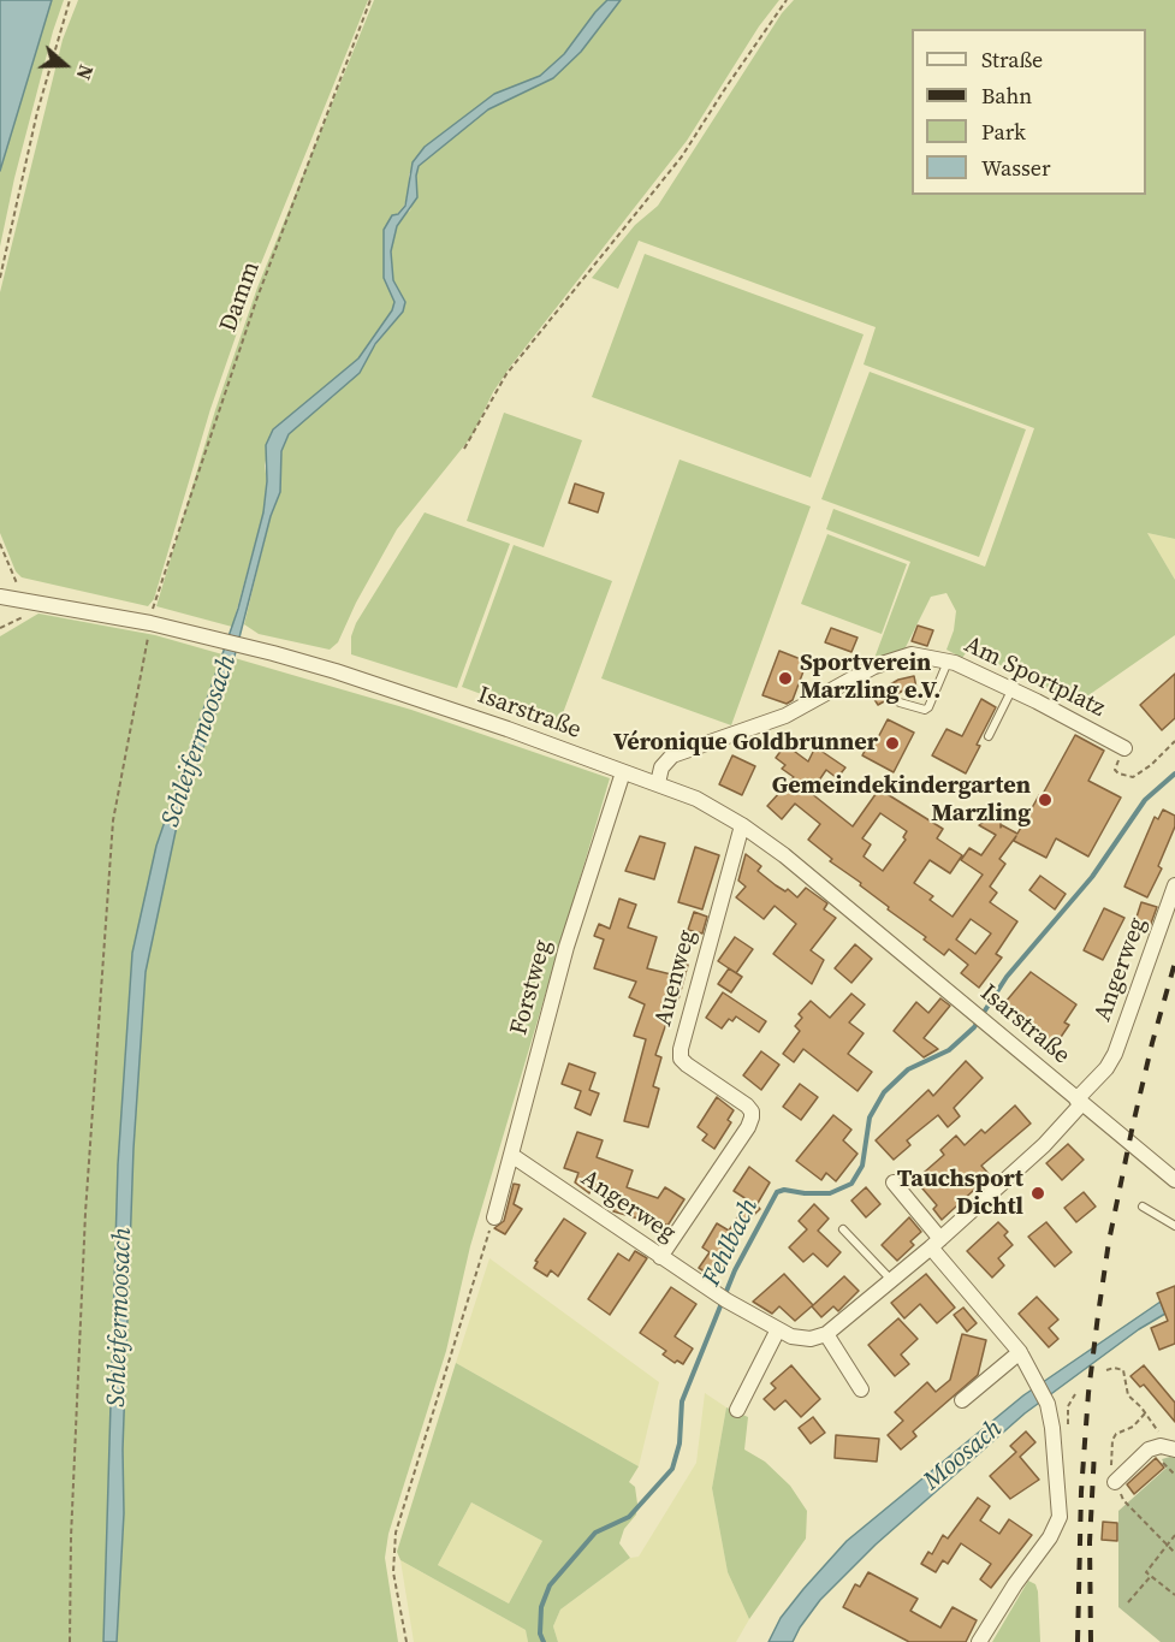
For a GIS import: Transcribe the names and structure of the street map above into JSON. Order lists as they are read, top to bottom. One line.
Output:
{"streets":{"street":["Am Sportplatz","Isarstraße","Angerweg","Auenweg","Forstweg"],"path":["Damm"]},"crossings":[["Am Sportplatz","Isarstraße"],["Isarstraße","Angerweg"],["Isarstraße","Auenweg"],["Isarstraße","Forstweg"],["Angerweg","Auenweg"],["Angerweg","Forstweg"]],"water":["Schleifermoosach","Fehlbach","Moosach"],"places":["Sportverein Marzling e.V.","Véronique Goldbrunner","Gemeindekindergarten Marzling","Tauchsport Dichtl"],"legend":["Straße","Bahn","Park","Wasser"],"north":"right"}
